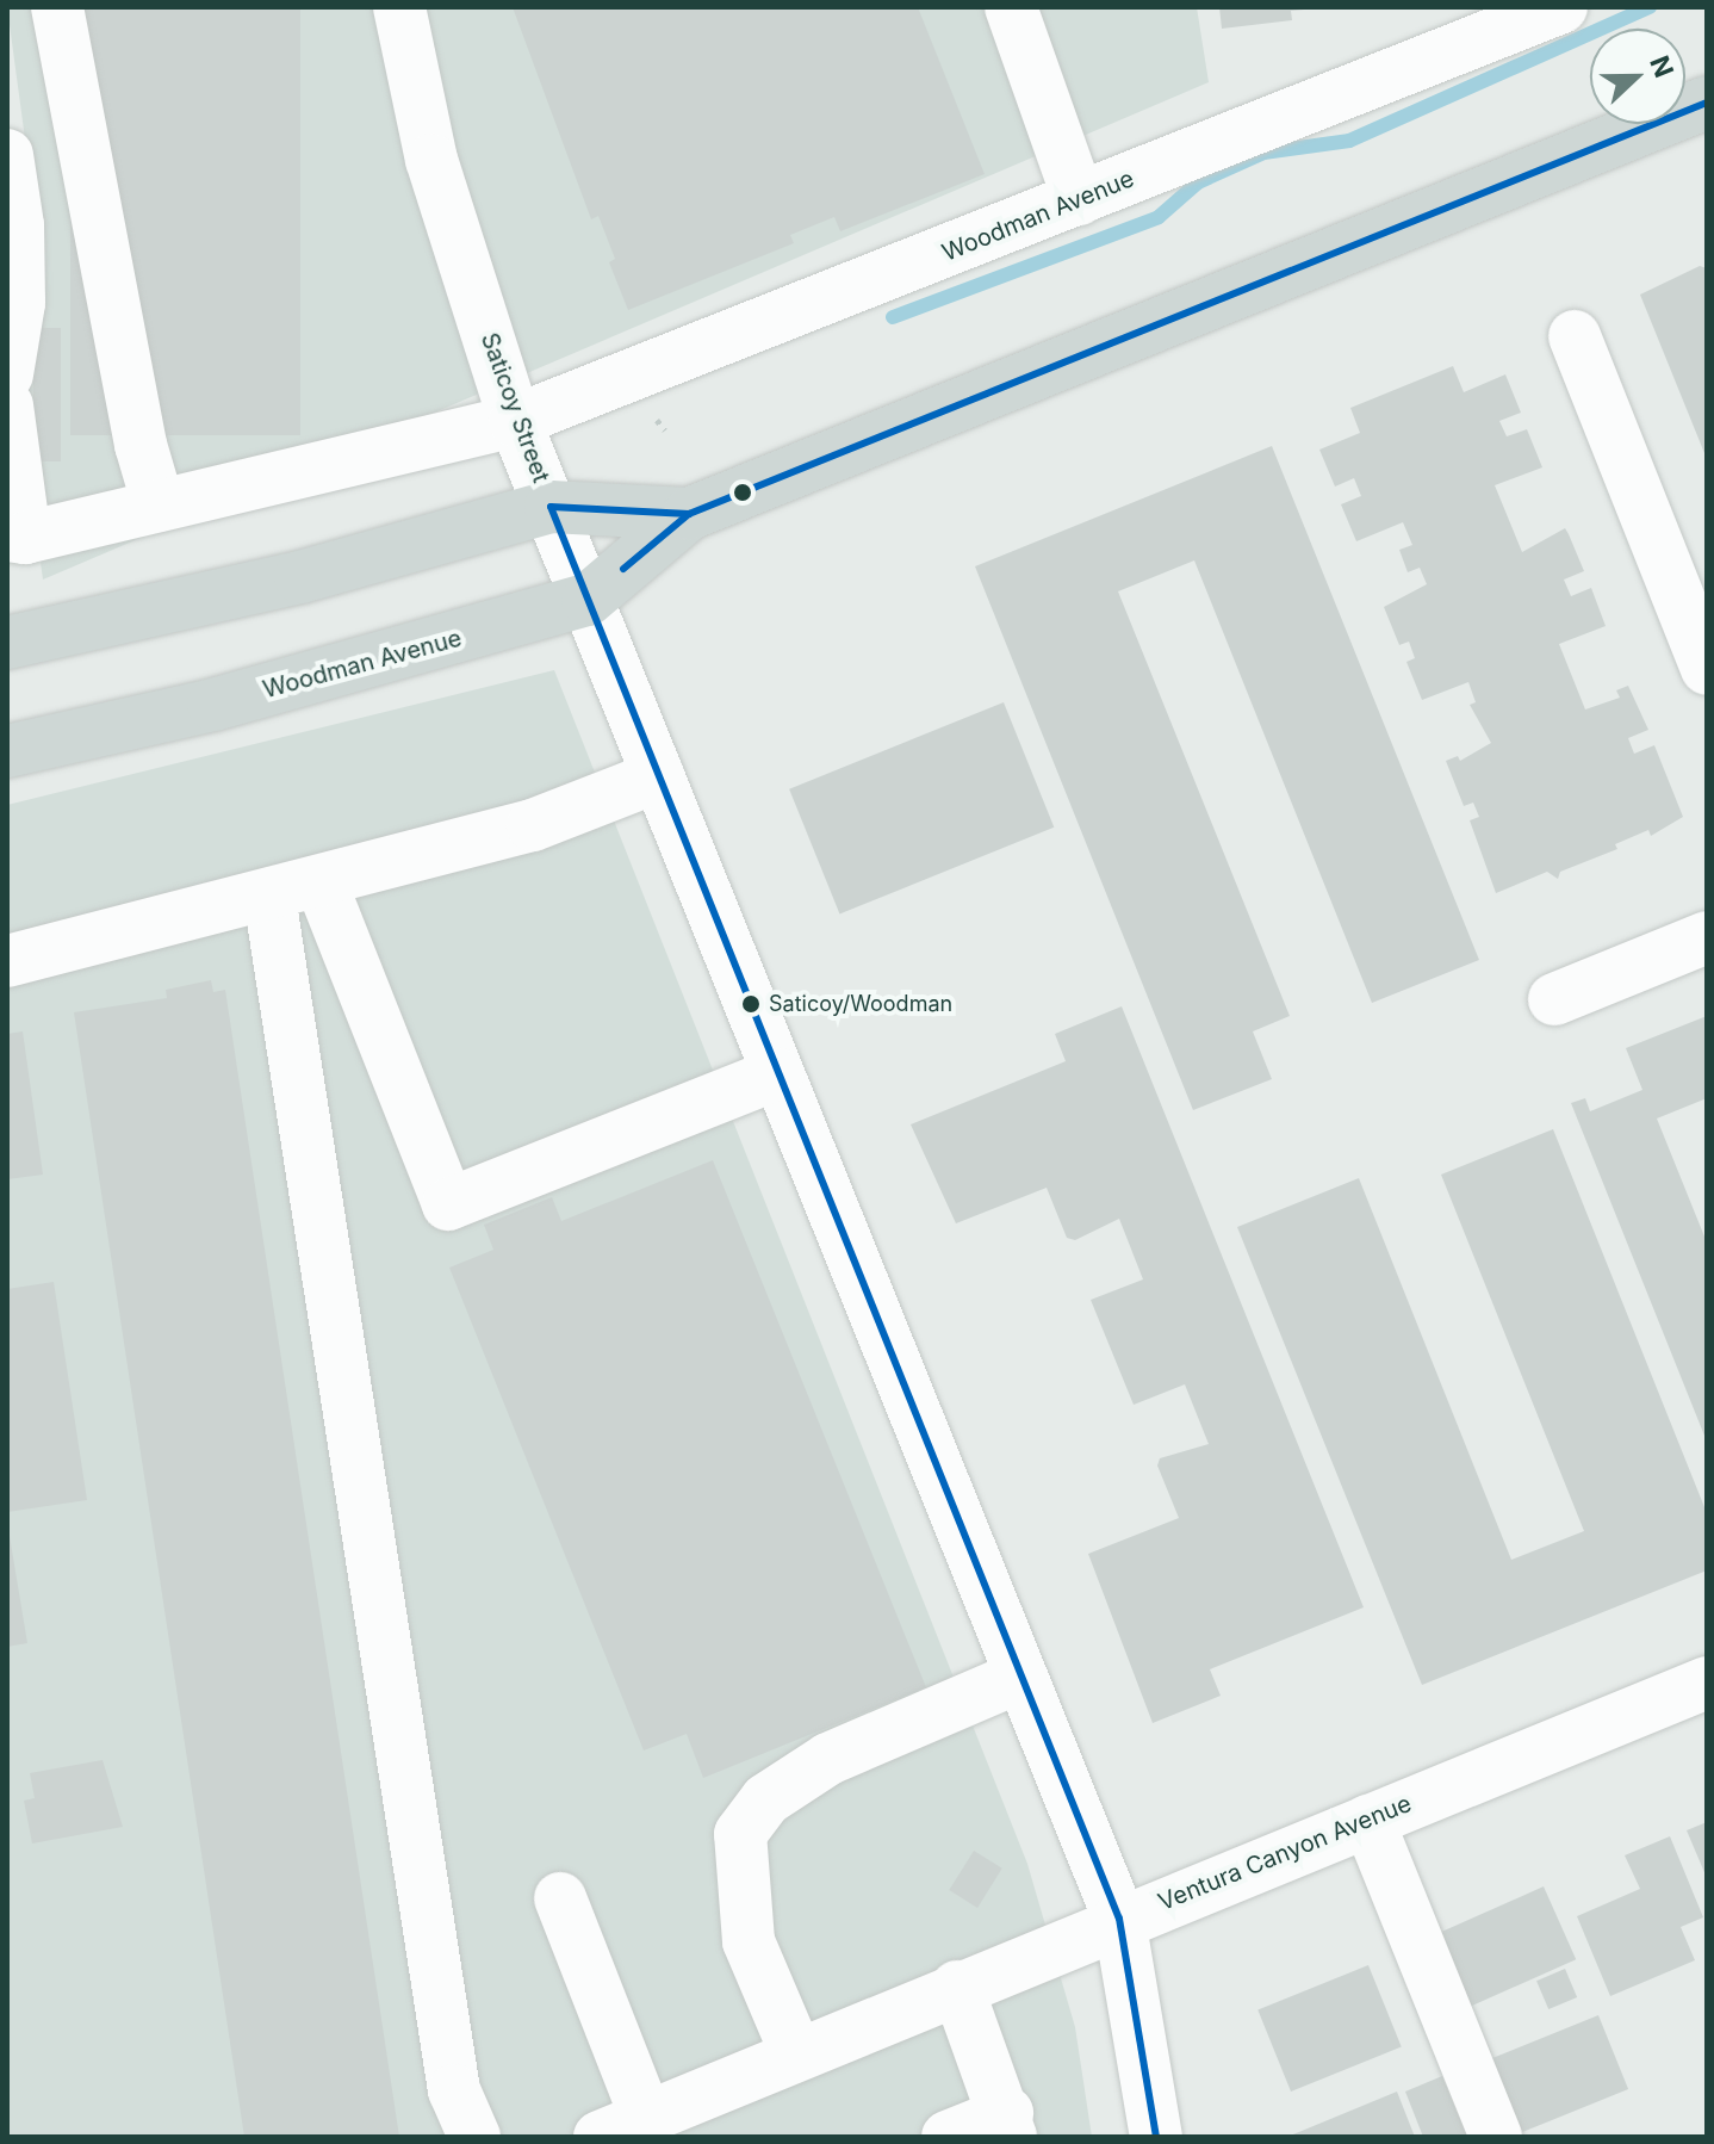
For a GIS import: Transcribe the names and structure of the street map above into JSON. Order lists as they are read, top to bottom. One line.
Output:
{"streets":{"main road":["Woodman Avenue"],"street":["Saticoy Street","Ventura Canyon Avenue"]},"crossings":[["Woodman Avenue","Saticoy Street"],["Saticoy Street","Ventura Canyon Avenue"]],"places":["Saticoy/Woodman"],"north":"right"}
